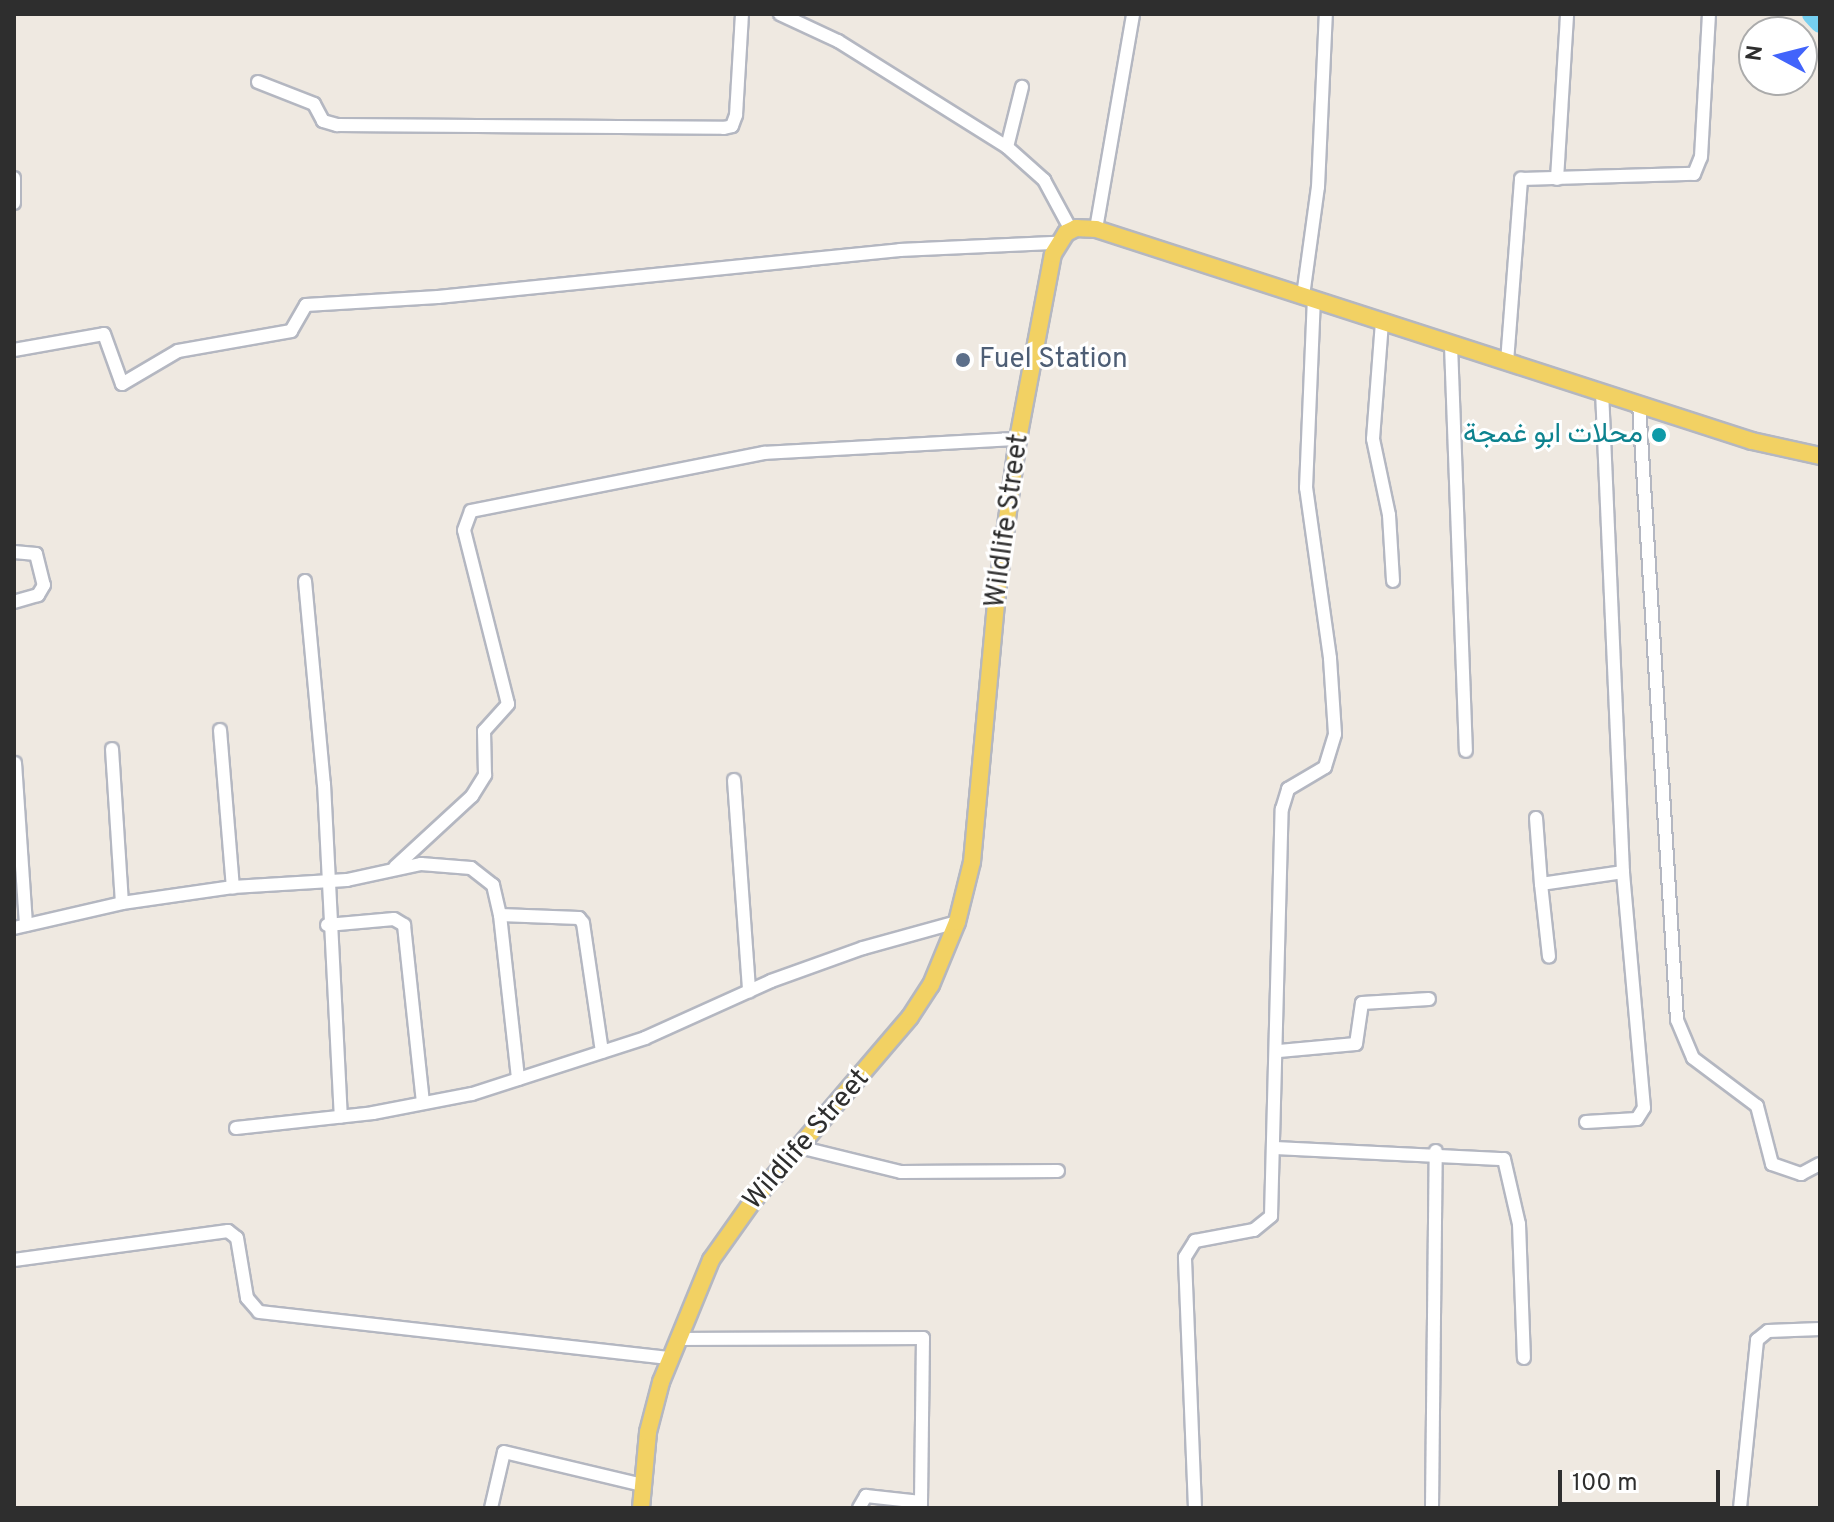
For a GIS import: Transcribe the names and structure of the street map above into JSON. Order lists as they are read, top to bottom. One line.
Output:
{"streets":{"main road":["Wildlife Street"]},"places":["Fuel Station","محلات ابو غمجة"],"scale_bar":"100 m","north":"left"}
